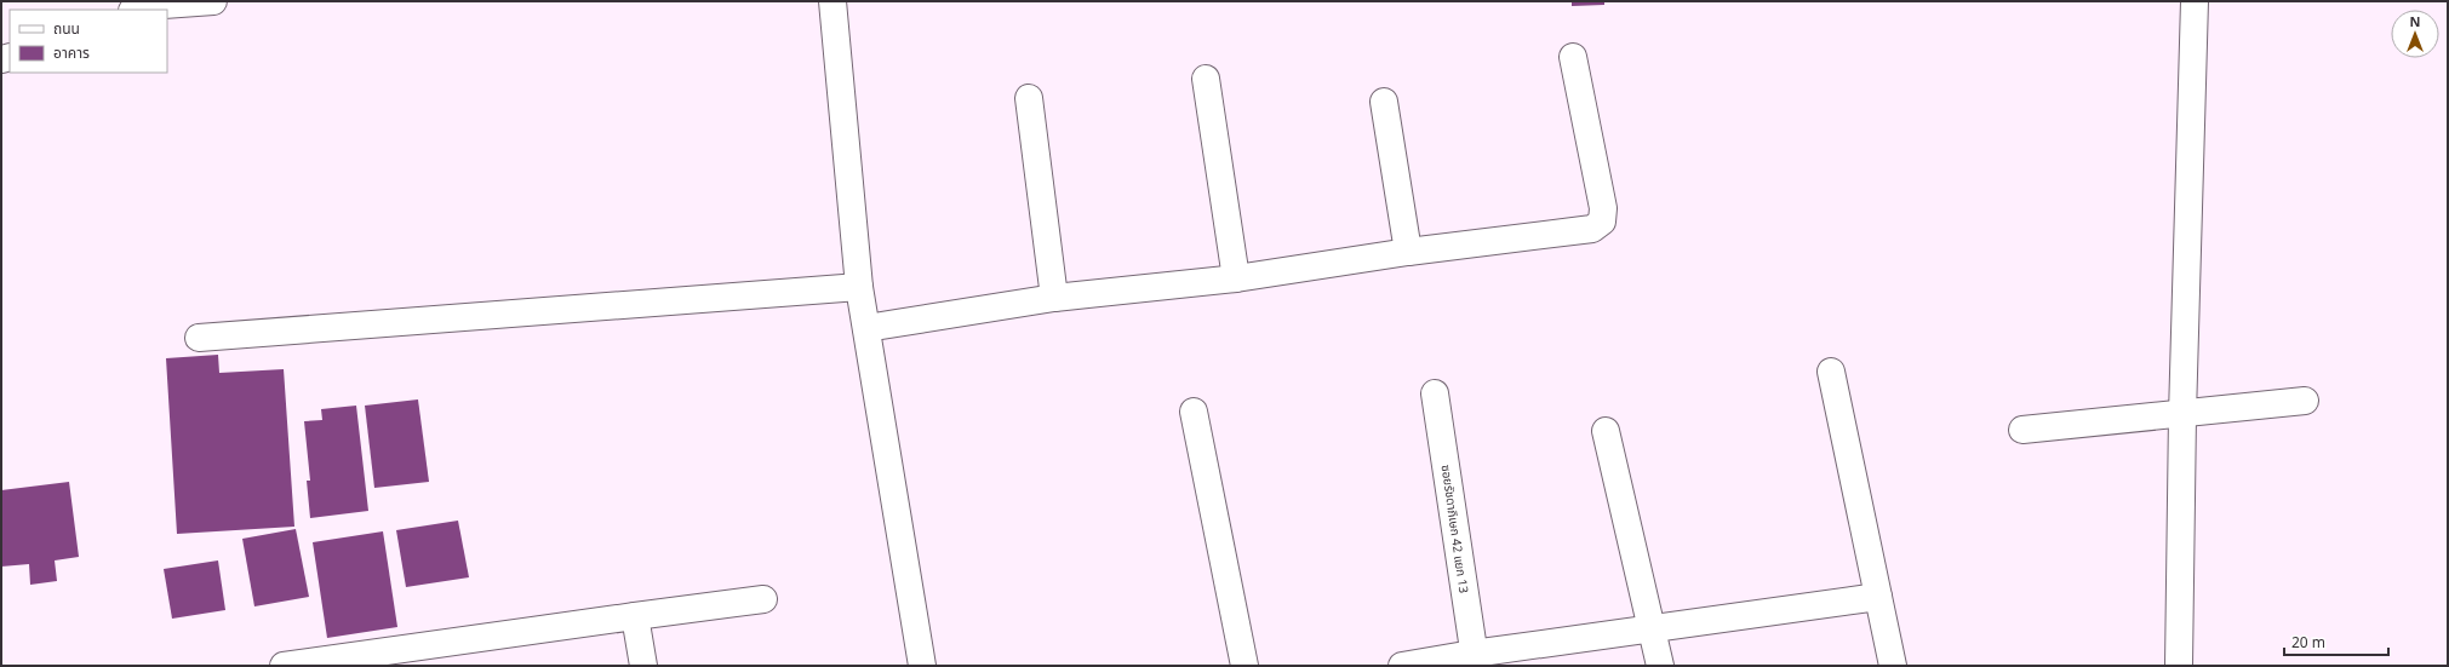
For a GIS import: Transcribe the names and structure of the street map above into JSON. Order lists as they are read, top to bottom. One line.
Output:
{"streets":{"street":["ซอยรัชดาภิเษก 42 แยก 13"]},"legend":["ถนน","อาคาร"],"scale_bar":"20 m","north":"top"}
